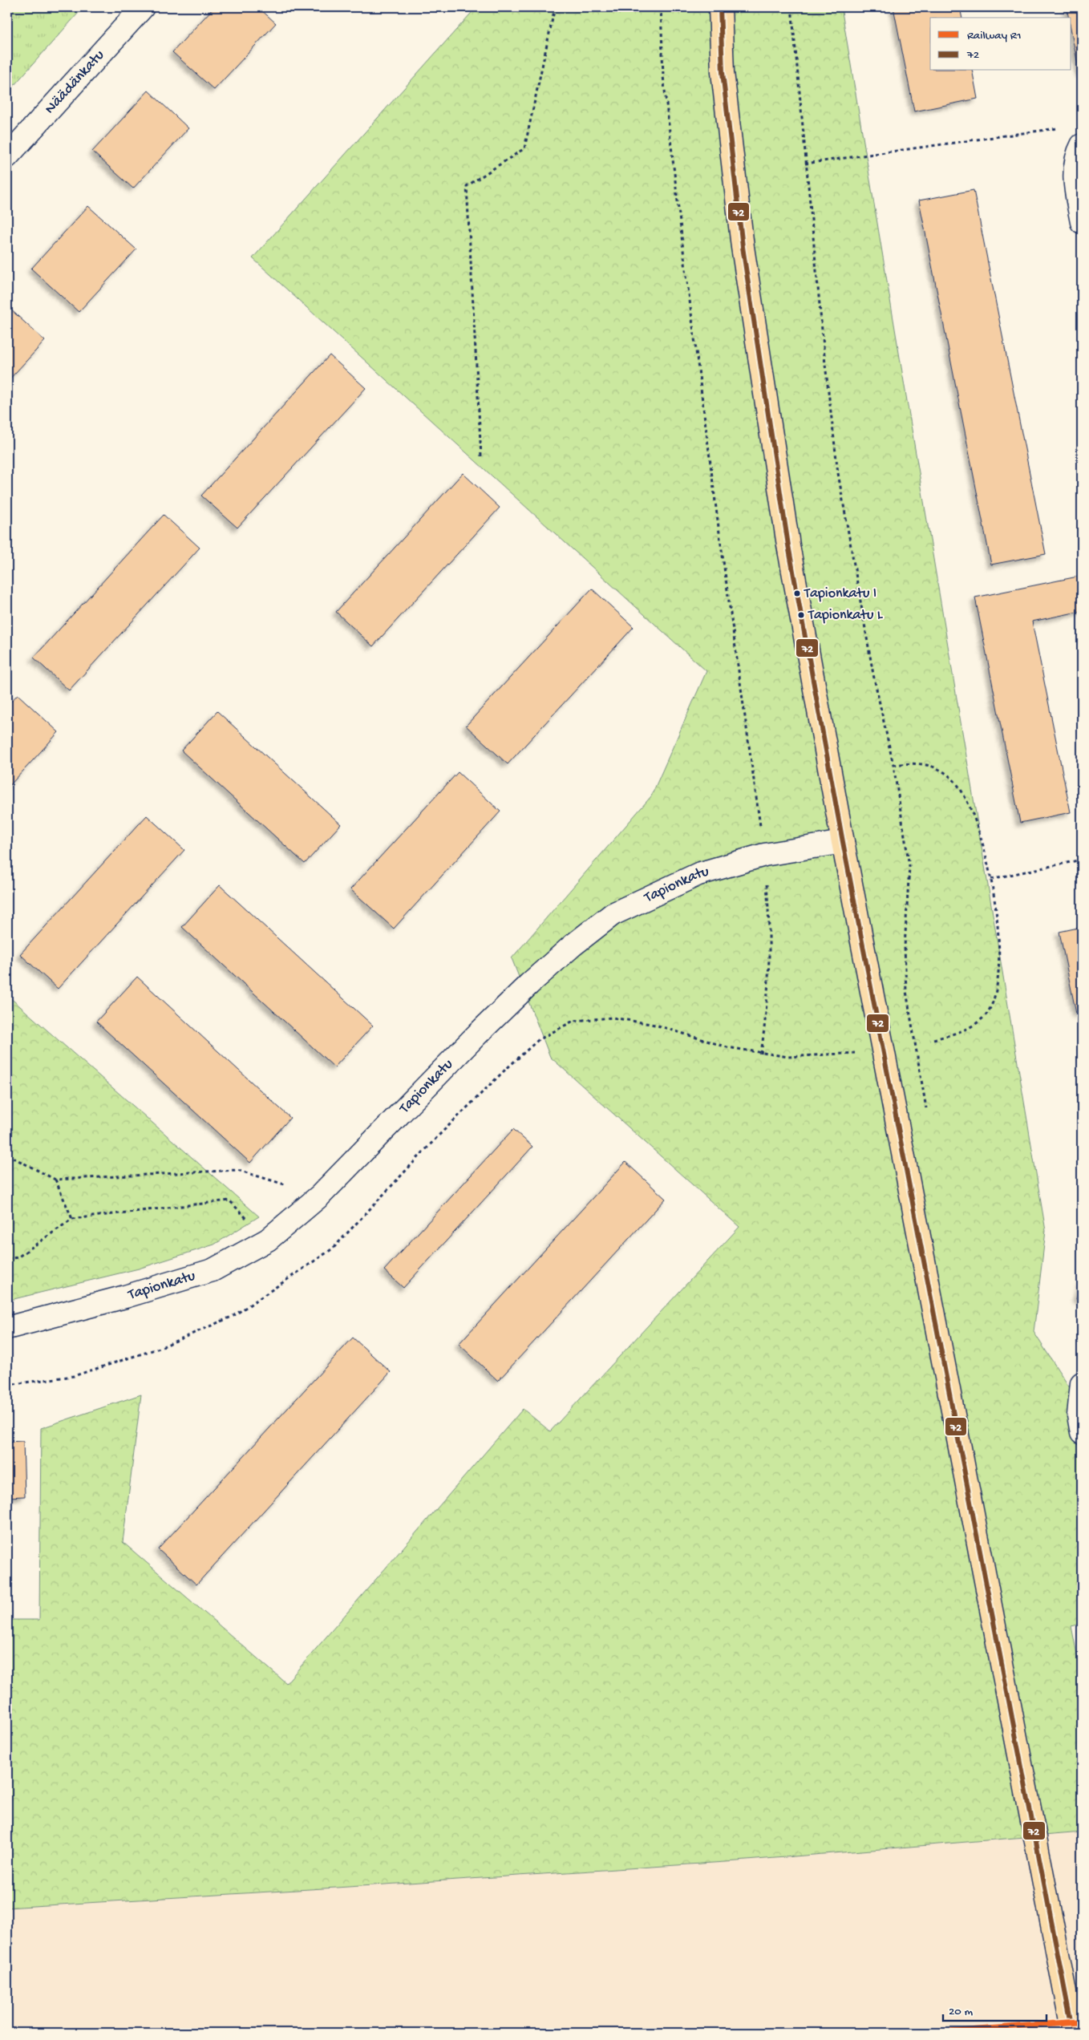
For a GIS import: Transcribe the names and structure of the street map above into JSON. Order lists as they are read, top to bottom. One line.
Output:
{"streets":{"street":["Näädänkatu","Tapionkatu"]},"places":["Tapionkatu I","Tapionkatu L"],"lines":["transit line 72","rail line R1"],"legend":["Railway R1","72"],"scale_bar":"20 m"}
